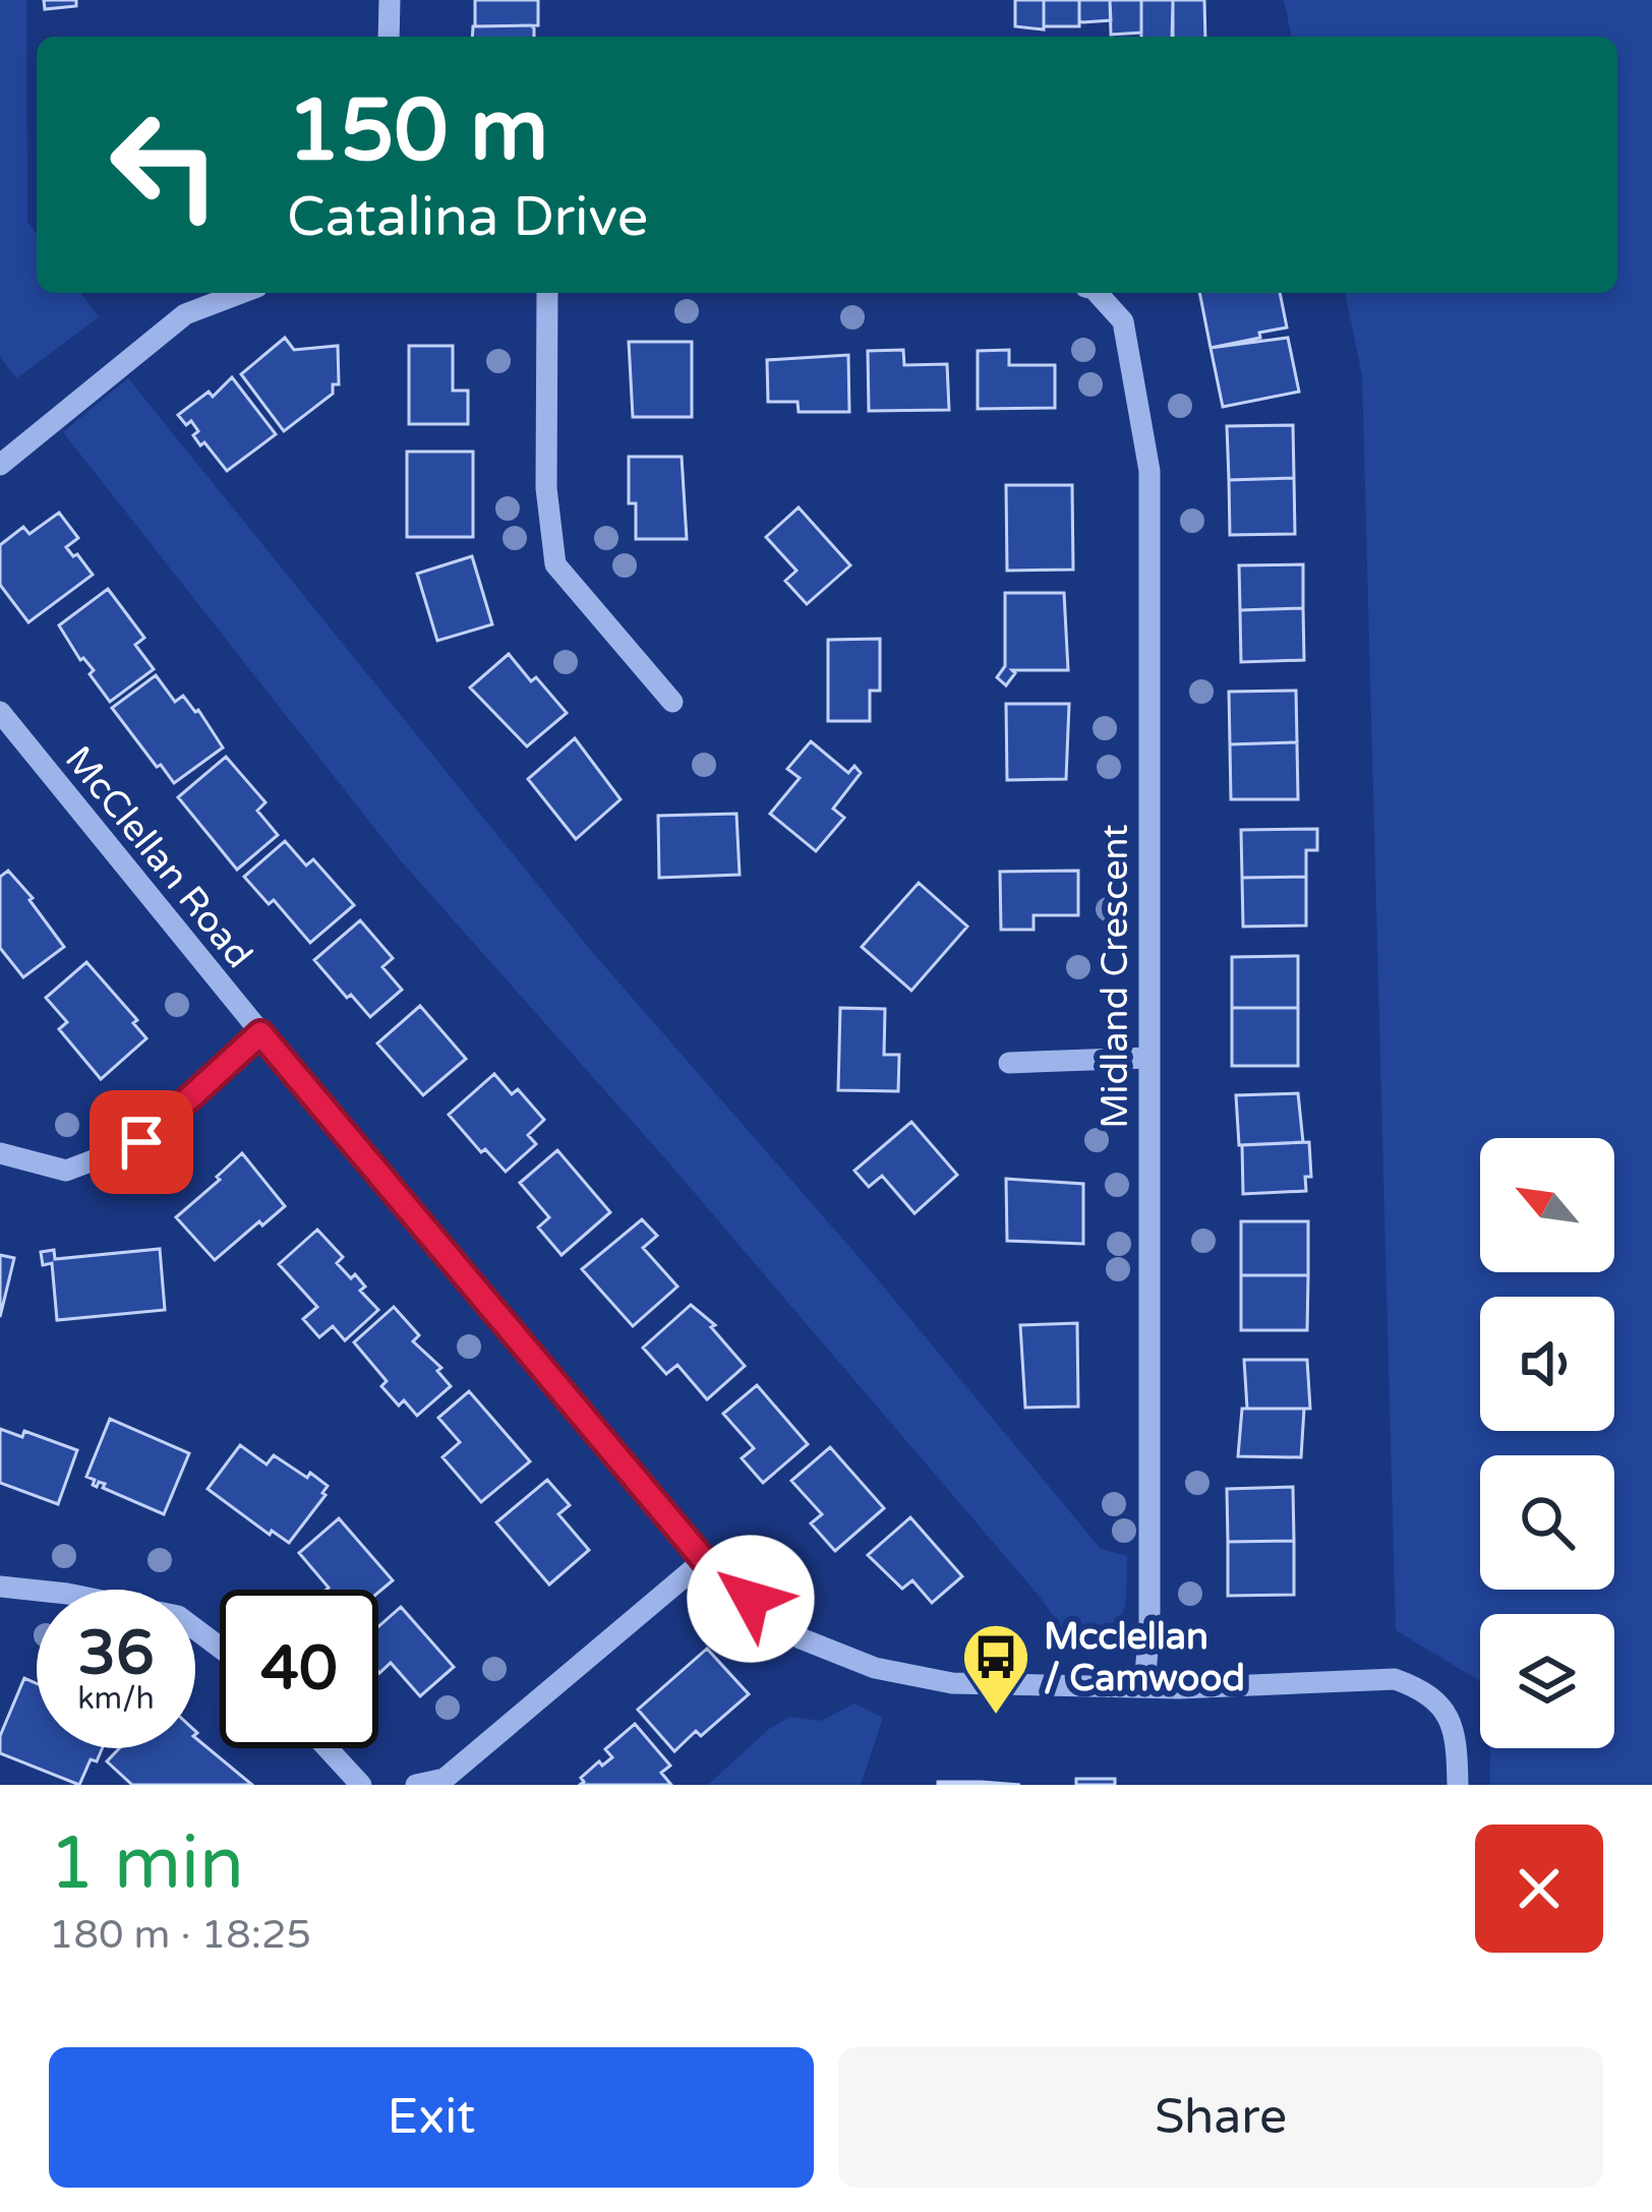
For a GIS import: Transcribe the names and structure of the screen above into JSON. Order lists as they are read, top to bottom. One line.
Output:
{"streets":{"street":["McClellan Road","Midland Crescent"]},"crossings":[["McClellan Road","Midland Crescent"]],"places":{"bus stop":["Mcclellan / Camwood"]},"north":"top left","page":{"turn":["150 m","Catalina Drive"],"speed":"36 km/h","limit":"40","heading":["1 min","180 m · 18:25"],"buttons":["Exit","Share"]}}
